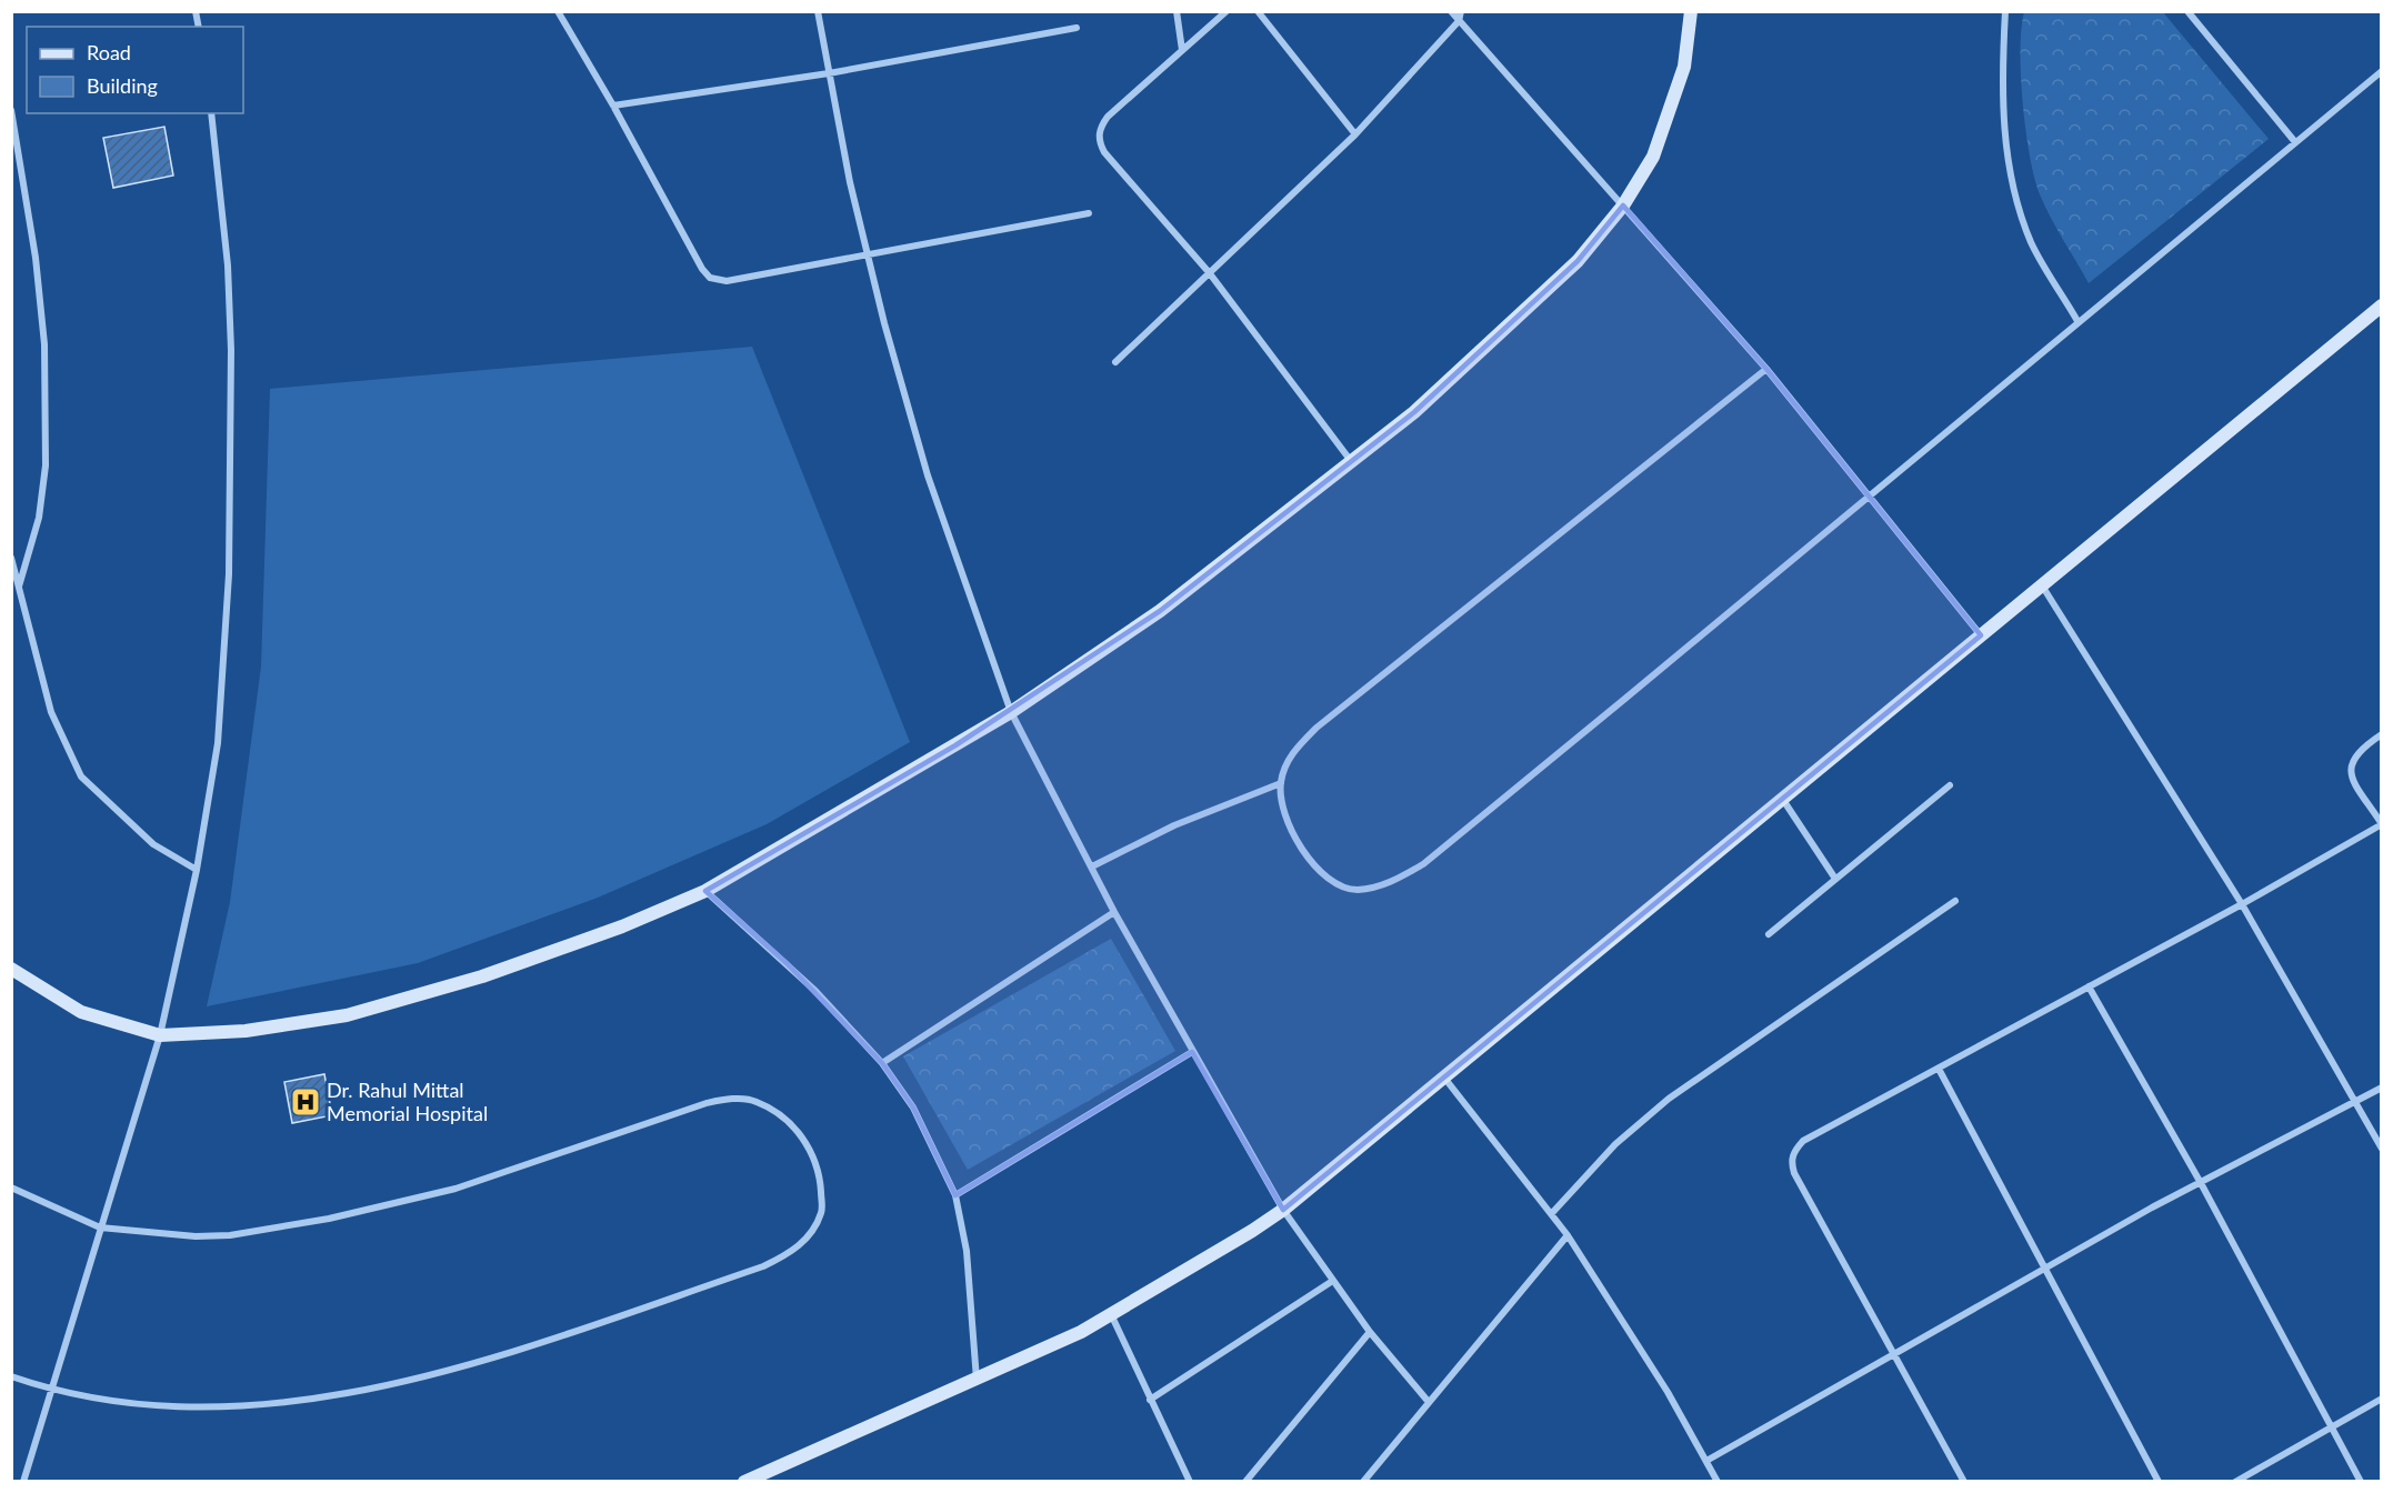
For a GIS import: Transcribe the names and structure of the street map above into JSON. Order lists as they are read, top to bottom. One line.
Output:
{"places":{"hospital":["Dr. Rahul Mittal Memorial Hospital"]},"legend":["Road","Building"]}
